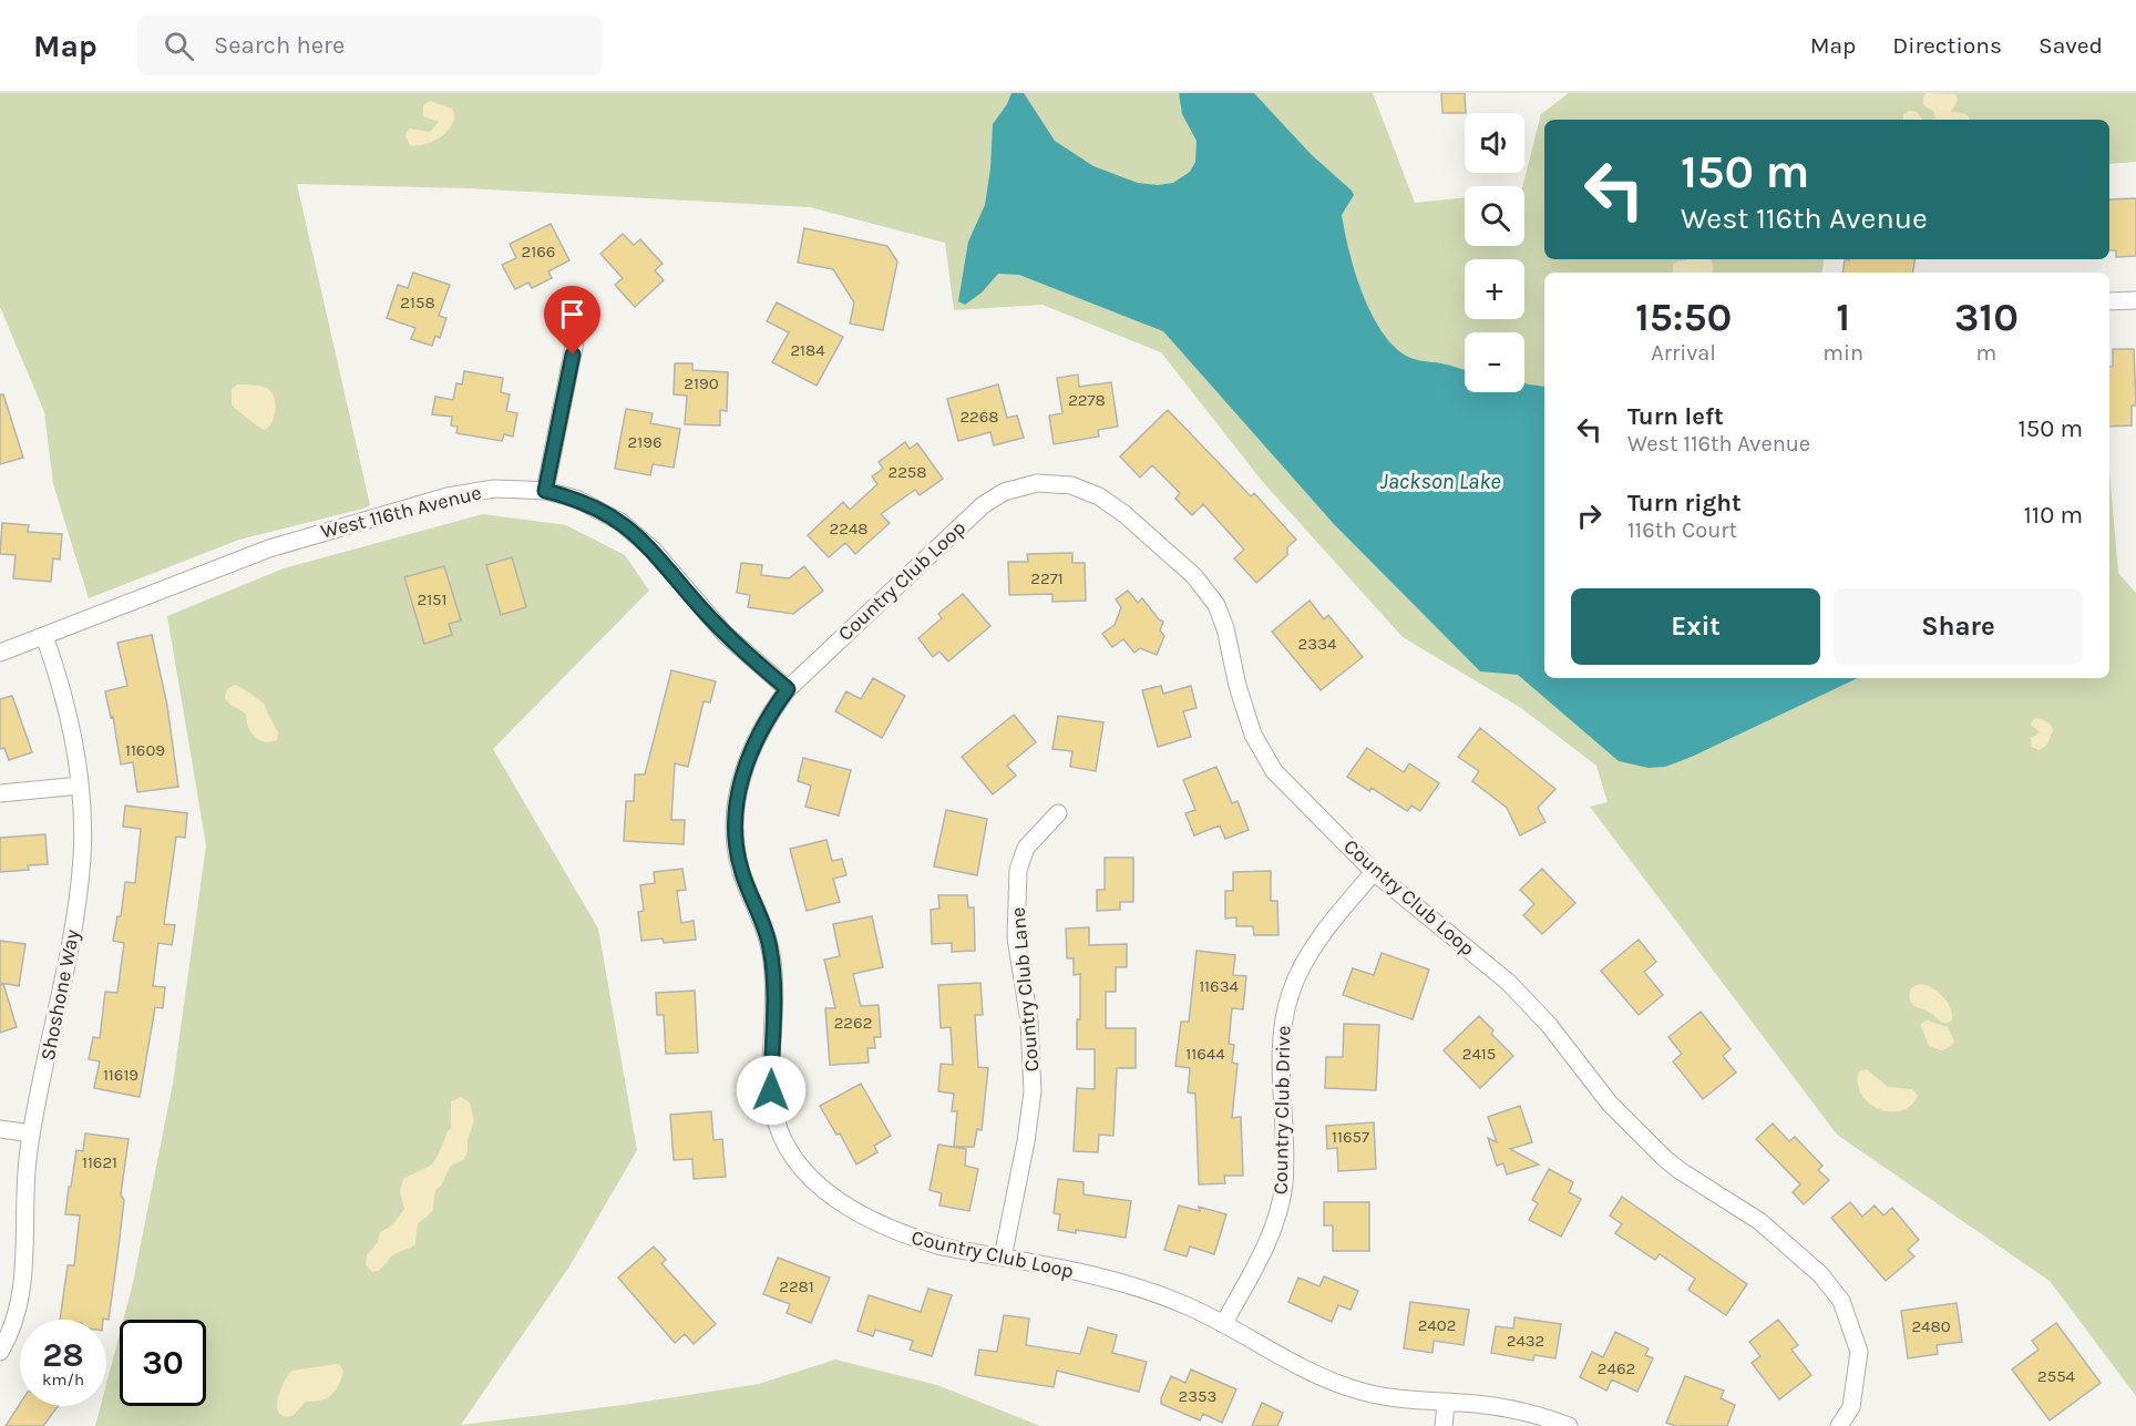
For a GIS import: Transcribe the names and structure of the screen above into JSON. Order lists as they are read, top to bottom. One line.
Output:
{"streets":{"street":["West 116th Avenue","Country Club Loop","Country Club Lane","Shoshone Way","Country Club Drive"]},"crossings":[["West 116th Avenue","Country Club Loop"],["West 116th Avenue","Shoshone Way"],["Country Club Loop","Country Club Lane"],["Country Club Loop","Country Club Drive"]],"water":["Jackson Lake"],"house_numbers":["2166","2158","2184","2190","2278","2268","2196","2258","2248","2271","2151","2334","11609","11634","2262","11644","2415","11619","11657","11621","2281","2402","2480","2432","2462","2554","2353"],"page":{"header":"Map","search":"Search here","nav":["Map","Directions","Saved"],"map_buttons":["+","−"],"turn":["150 m","West 116th Avenue"],"eta":["15:50","Arrival","1","min","310","m"],"list":[{"name":"Turn left","note":"West 116th Avenue","value":"150 m"},{"name":"Turn right","note":"116th Court","value":"110 m"}],"buttons":["Exit","Share"],"speed":"28 km/h","limit":"30"}}
